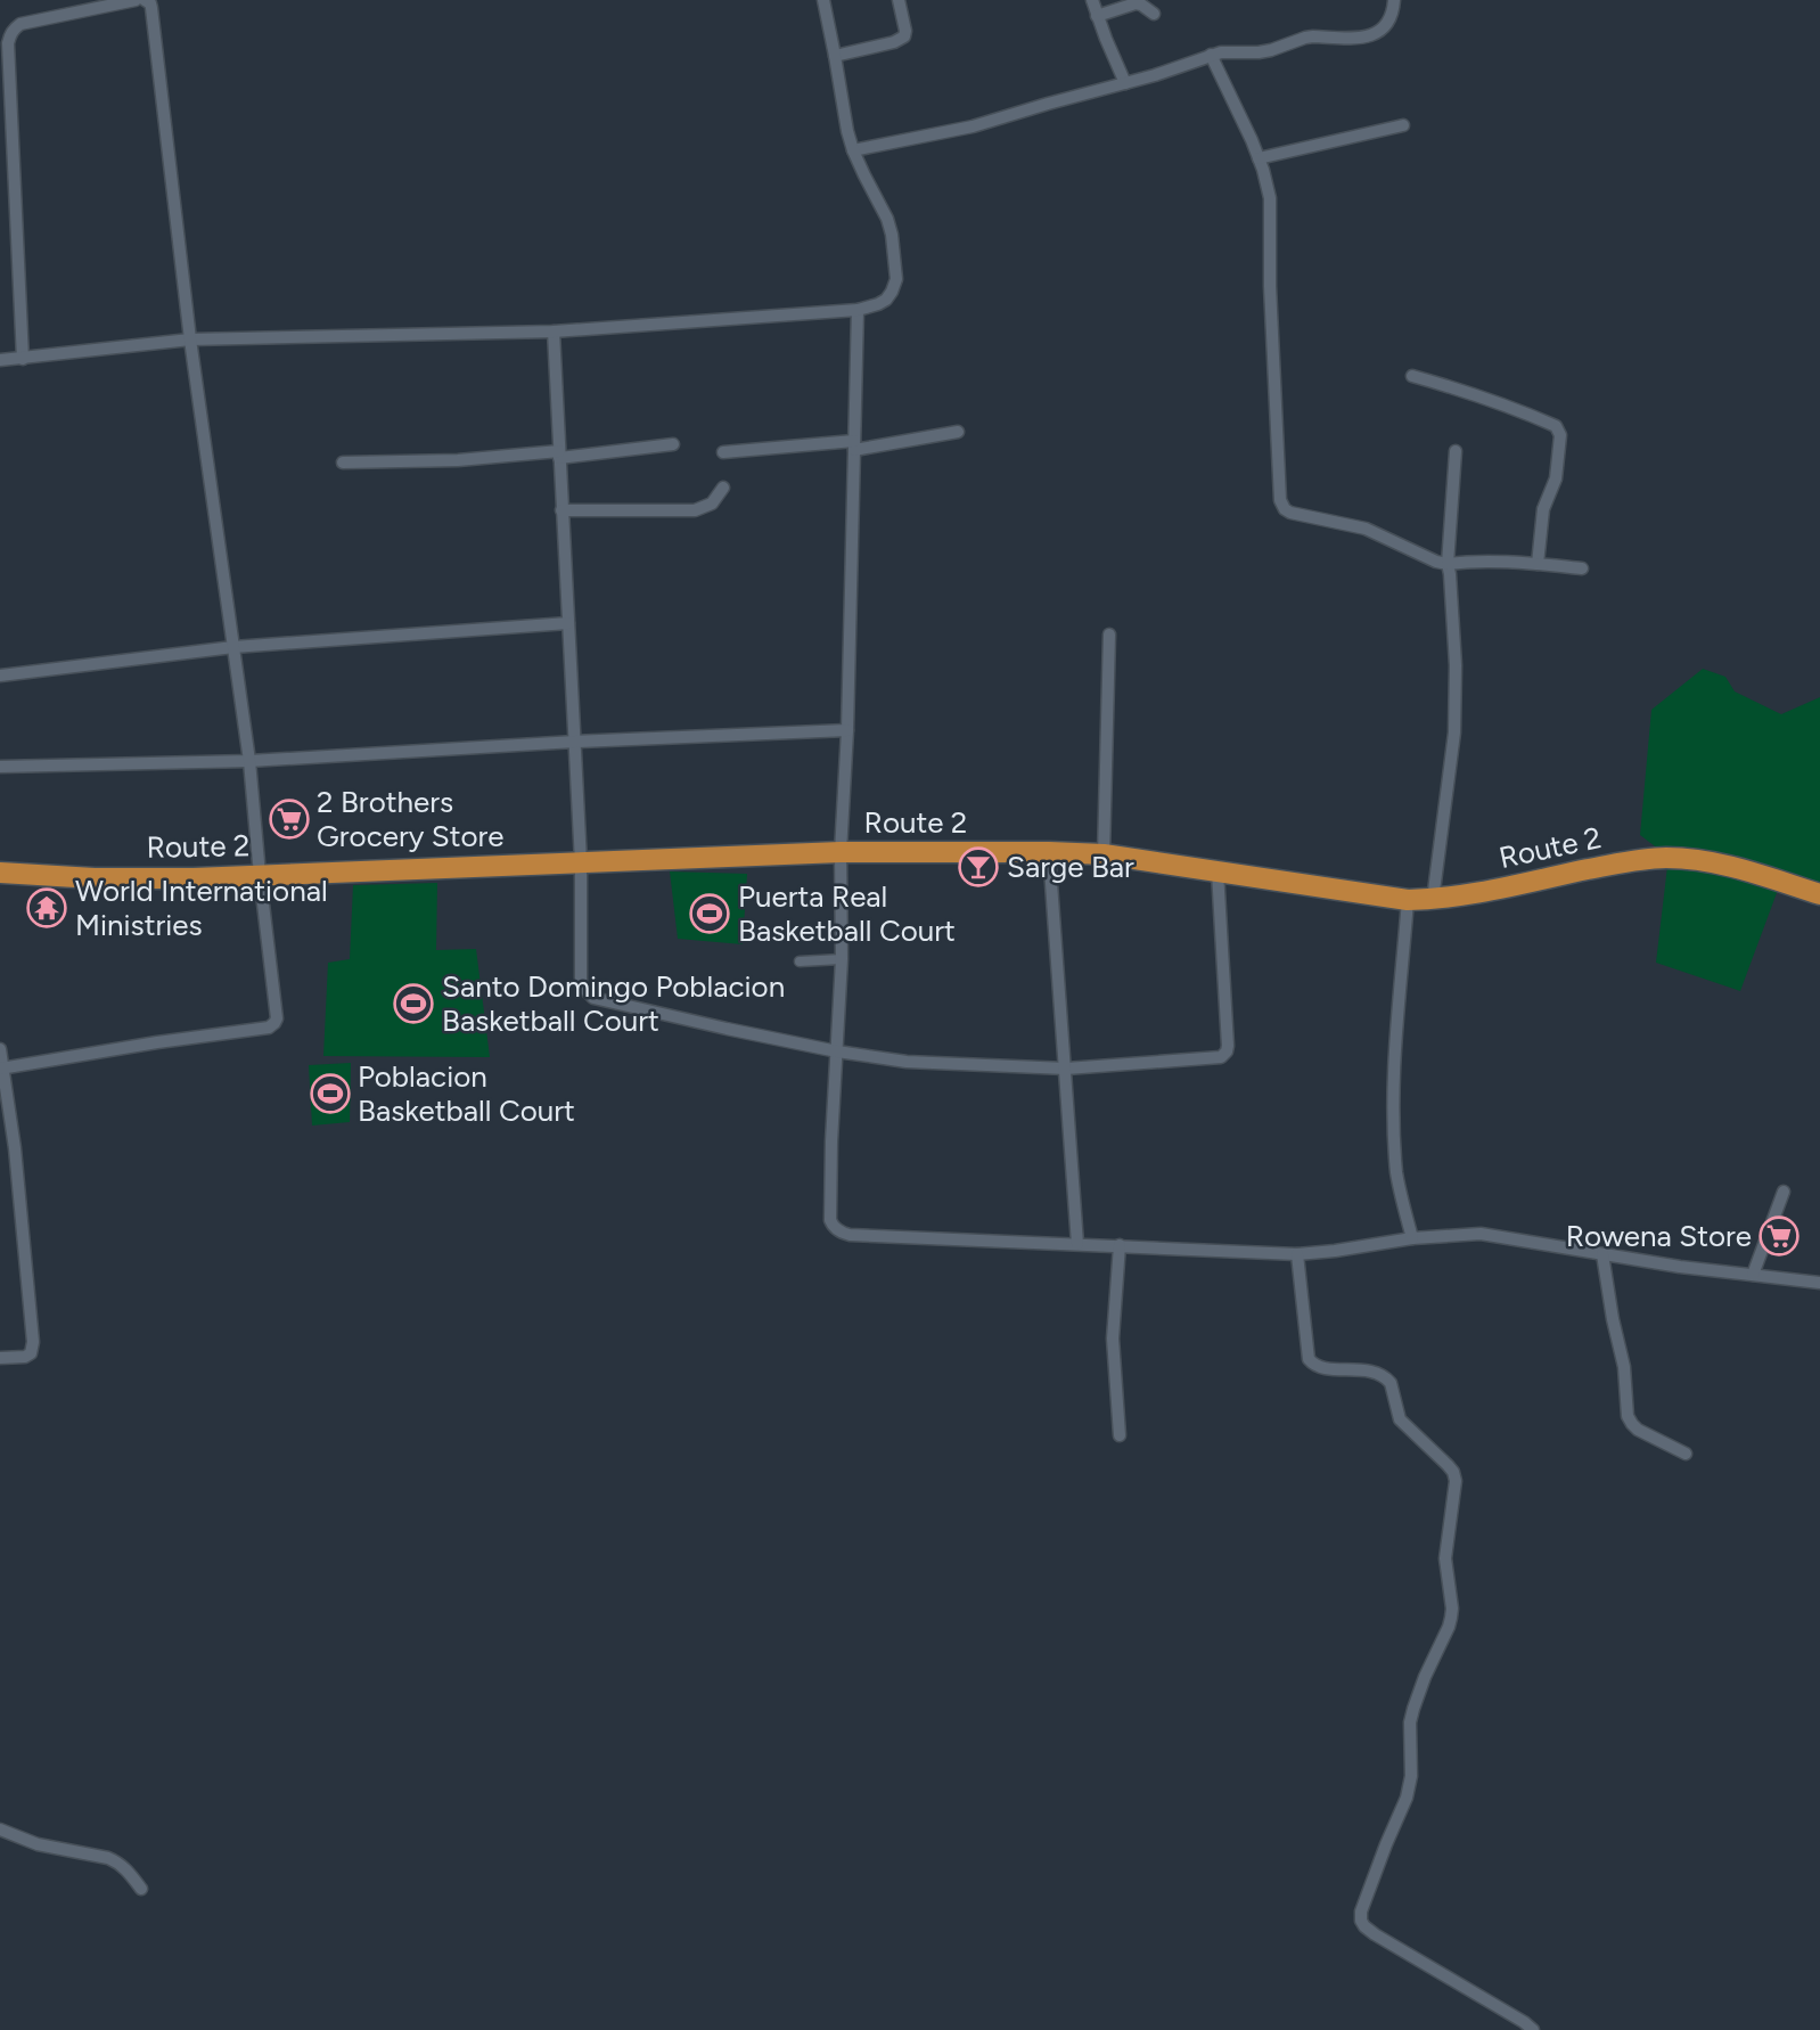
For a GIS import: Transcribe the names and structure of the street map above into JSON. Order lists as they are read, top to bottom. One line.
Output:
{"streets":{"highway":["Route 2"]},"places":{"supermarket":["2 Brothers Grocery Store","Rowena Store"],"bar":["Sarge Bar"],"temple":["World International Ministries"],"sports":["Puerta Real Basketball Court","Santo Domingo Poblacion Basketball Court","Poblacion Basketball Court"]}}
